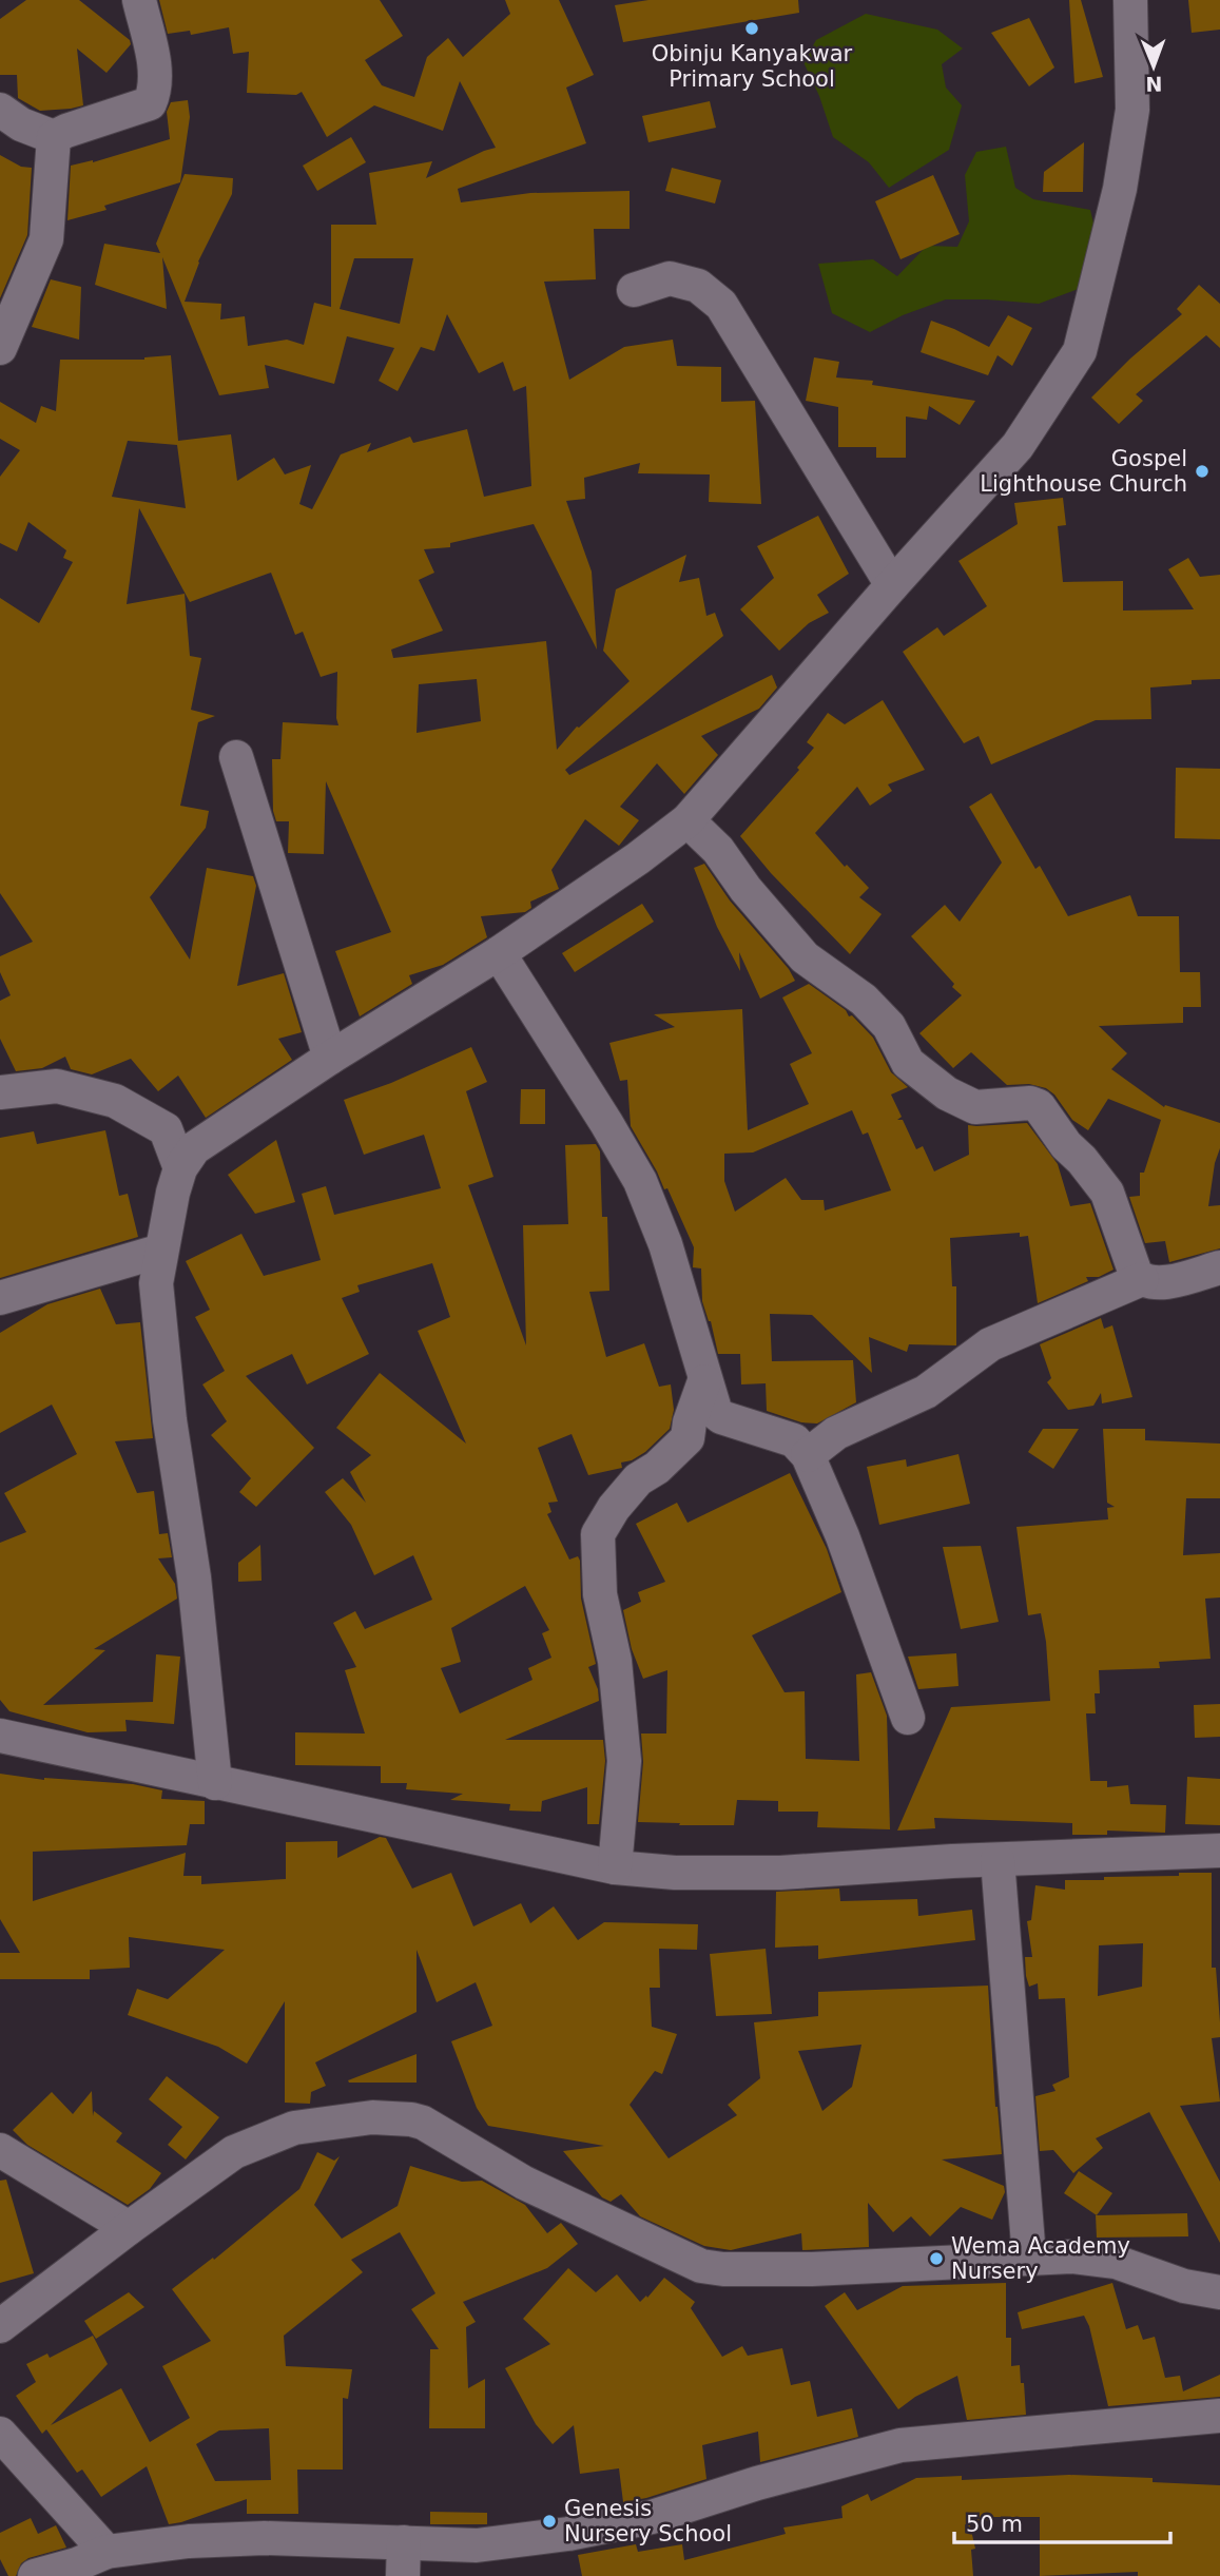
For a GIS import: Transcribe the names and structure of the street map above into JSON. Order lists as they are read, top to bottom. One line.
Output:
{"places":["Obinju Kanyakwar Primary School","Gospel Lighthouse Church","Wema Academy Nursery","Genesis Nursery School"],"scale_bar":"50 m","north":"bottom"}
